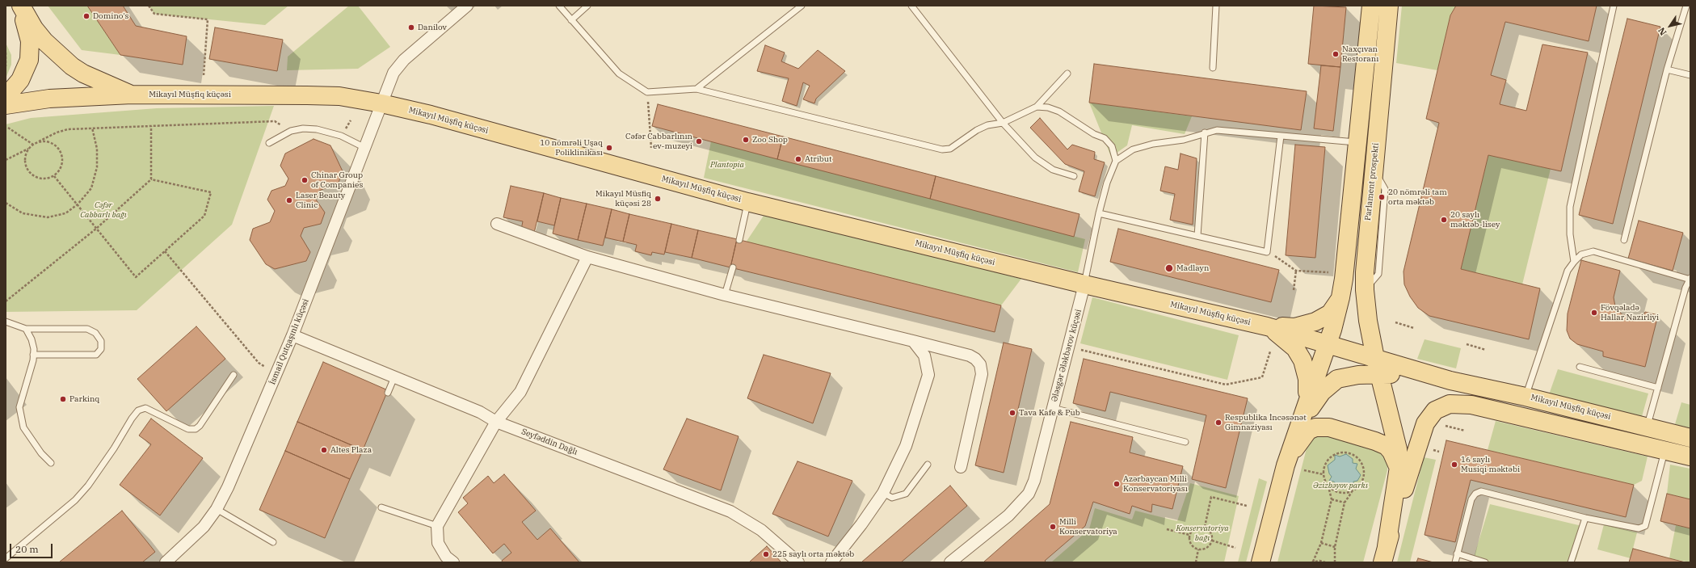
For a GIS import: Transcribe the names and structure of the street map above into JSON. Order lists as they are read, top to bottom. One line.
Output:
{"streets":{"main road":["Mikayıl Müşfiq küçəsi","Parlament prospekti"],"street":["İsmail Qutqaşınlı küçəsi","Ələsgər Ələkbərov küçəsi","Seyfəddin Dağlı"]},"crossings":[["Mikayıl Müşfiq küçəsi","Parlament prospekti"],["Mikayıl Müşfiq küçəsi","İsmail Qutqaşınlı küçəsi"],["Mikayıl Müşfiq küçəsi","Ələsgər Ələkbərov küçəsi"],["İsmail Qutqaşınlı küçəsi","Seyfəddin Dağlı"]],"parks":["Plantopia","Cəfər Cabbarlı bağı","Əzizbəyov parkı","Konservatoriya bağı"],"places":["Domino's","Danilov","Naxçıvan Restoranı","Zoo Shop","Cəfər Cabbarlının ev-muzeyi","10 nömrəli Uşaq Poliklinikası","Atribut","Chinar Group of Companies","20 nömrəli tam orta məktəb","Mikayıl Müsfiq küçəsi 28","Laser Beauty Clinic","20 saylı məktəb-lisey","Madlayn","Fövqəladə Hallar Nazirliyi","Parkinq","Tava Kafe & Pub","Respublika İncəsənət Gimnaziyası","Altes Plaza","16 saylı Musiqi məktəbi","Azərbaycan Milli Konservatoriyası","Milli Konservatoriya","225 saylı orta məktəb"],"scale_bar":"20 m","north":"bottom left"}
